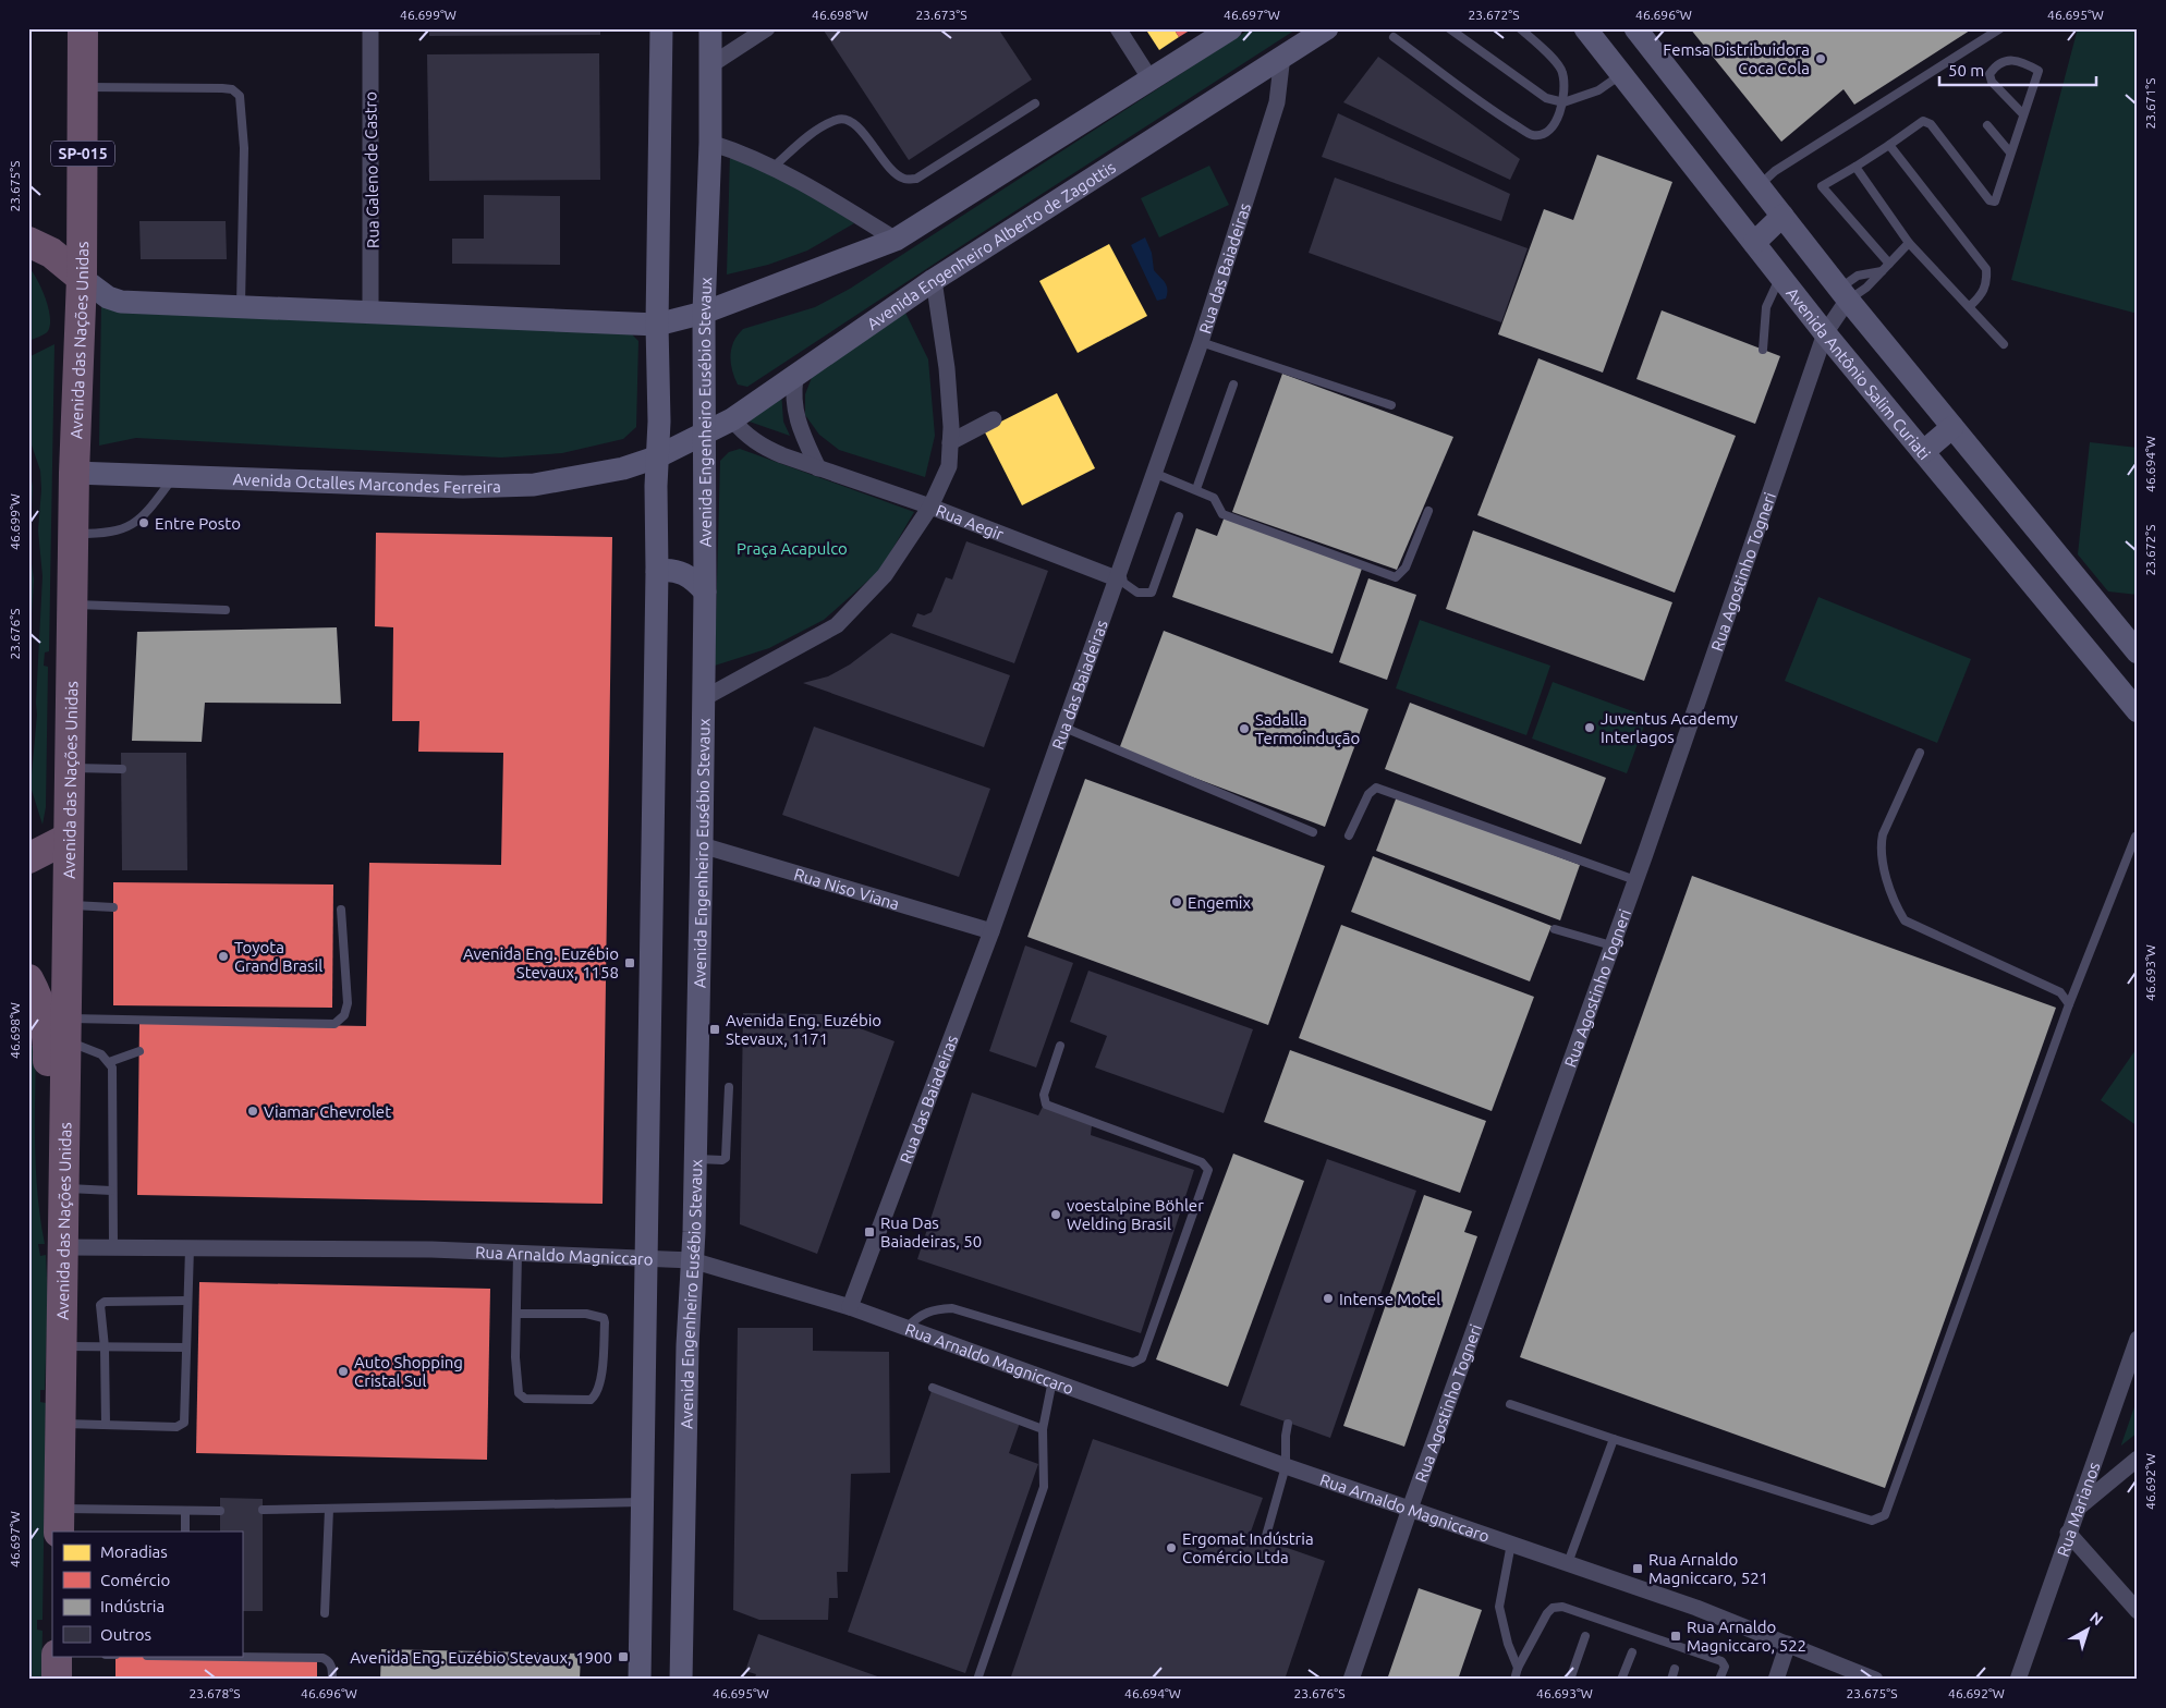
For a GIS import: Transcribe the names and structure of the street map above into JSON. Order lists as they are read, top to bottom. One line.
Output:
{"streets":{"highway":["SP-015","Avenida das Nações Unidas"],"main road":["Avenida Engenheiro Alberto de Zagottis","Avenida Antônio Salim Curiati","Avenida Engenheiro Eusébio Stevaux","Avenida Octalles Marcondes Ferreira"],"street":["Rua Galeno de Castro","Rua das Baiadeiras","Rua Aegir","Rua Agostinho Togneri","Rua Niso Viana","Rua Arnaldo Magniccaro","Rua Marianos"]},"crossings":[["Avenida Engenheiro Alberto de Zagottis","Rua das Baiadeiras"],["Avenida Engenheiro Alberto de Zagottis","Avenida Engenheiro Eusébio Stevaux"],["Avenida Engenheiro Alberto de Zagottis","Avenida Octalles Marcondes Ferreira"],["Avenida Engenheiro Alberto de Zagottis","Rua Aegir"],["Rua das Baiadeiras","Rua Aegir"],["Rua das Baiadeiras","Rua Niso Viana"],["Rua das Baiadeiras","Rua Arnaldo Magniccaro"],["Avenida das Nações Unidas","Avenida Octalles Marcondes Ferreira"],["Avenida das Nações Unidas","Rua Arnaldo Magniccaro"],["Avenida Antônio Salim Curiati","Rua Agostinho Togneri"],["Avenida Engenheiro Eusébio Stevaux","Rua Niso Viana"],["Avenida Engenheiro Eusébio Stevaux","Rua Arnaldo Magniccaro"],["Rua Agostinho Togneri","Rua Arnaldo Magniccaro"]],"parks":["Praça Acapulco"],"places":{"other":["Femsa Distribuidora Coca Cola","Entre Posto","Juventus Academy Interlagos","Sadalla Termoindução","Engemix","Toyota Grand Brasil","Viamar Chevrolet","voestalpine Böhler Welding Brasil","Intense Motel","Auto Shopping Cristal Sul","Ergomat Indústria Comércio Ltda"],"transit":["Avenida Eng. Euzébio Stevaux, 1158","Avenida Eng. Euzébio Stevaux, 1171","Rua Das Baiadeiras, 50","Rua Arnaldo Magniccaro, 521","Rua Arnaldo Magniccaro, 522","Avenida Eng. Euzébio Stevaux, 1900"]},"legend":["Moradias","Comércio","Indústria","Outros"],"scale_bar":"50 m","north":"top right","coordinates":["46.699°W","46.698°W","23.673°S","46.697°W","23.672°S","46.696°W","46.695°W","23.671°S","23.675°S","46.694°W","23.676°S","46.693°W","46.692°W","23.678°S"]}
